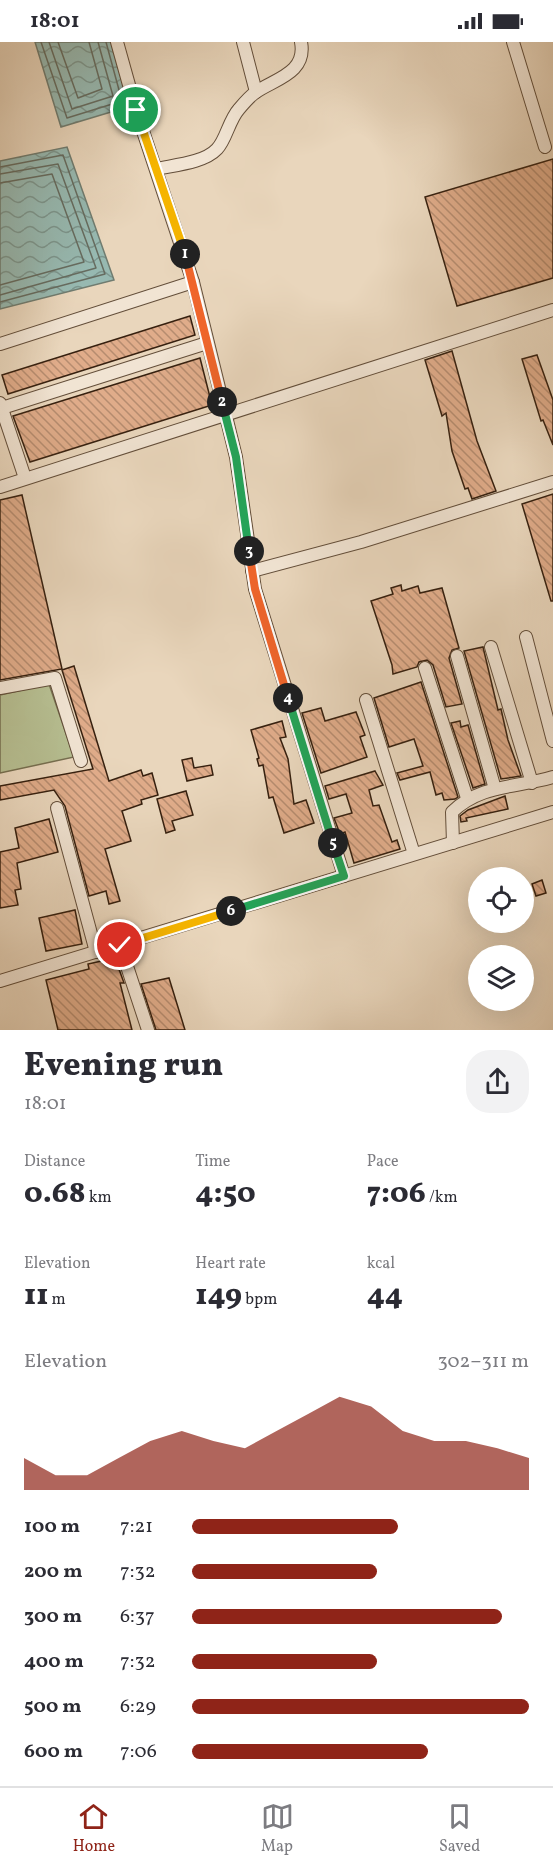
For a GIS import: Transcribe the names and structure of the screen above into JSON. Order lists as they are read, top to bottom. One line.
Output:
{"page":{"status":"18:01","pins":["1","2","3","4","5","6"],"heading":["Evening run","18:01"],"stats":[["Distance","0.68 km"],["Time","4:50"],["Pace","7:06 /km"],["Elevation","11 m"],["Heart rate","149 bpm"],["kcal","44"]],"chart":["Elevation","302–311 m"],"list":[{"name":"100 m","note":"7:21"},{"name":"200 m","note":"7:32"},{"name":"300 m","note":"6:37"},{"name":"400 m","note":"7:32"},{"name":"500 m","note":"6:29"},{"name":"600 m","note":"7:06"}],"tabs":["Home","Map","Saved"]}}
